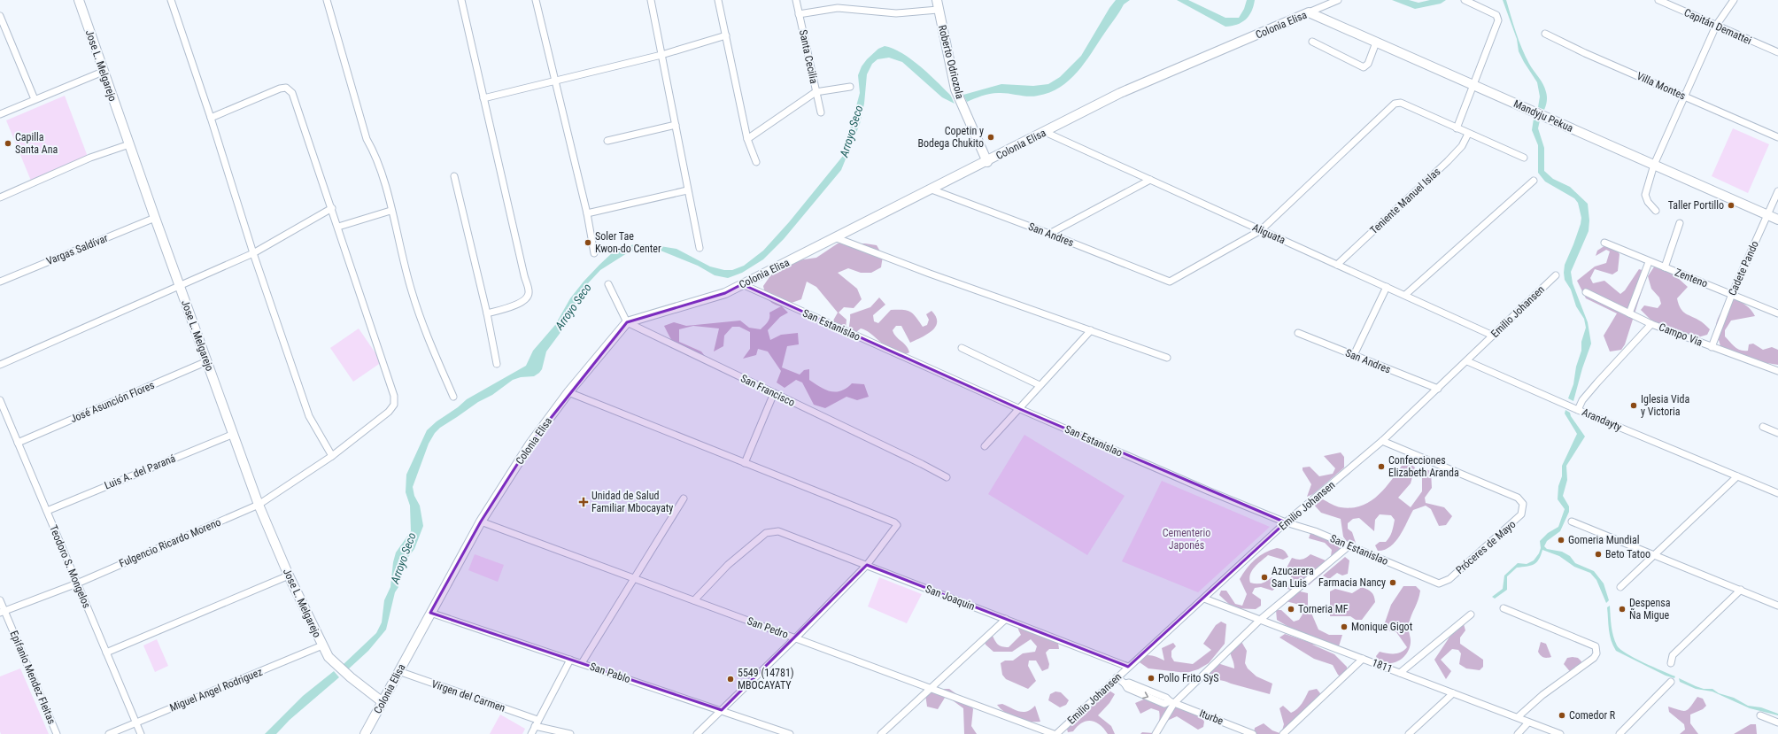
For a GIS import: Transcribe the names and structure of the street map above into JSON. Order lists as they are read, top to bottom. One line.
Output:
{"streets":{"street":["Colonia Elisa","Capitán Demattei","Santa Cecilia","Roberto Odriozola","Jose L. Melgarejo","Villa Montes","Mandyju Pekua","Teniente Manuel Islas","Aliguata","San Andres","Vargas Saldívar","Cadete Pando","Zenteno","Emilio Johansen","San Estanislao","Campo Via","San Francisco","José Asunción Flores","Arandayty","Luis A. del Paraná","Fulgencio Ricardo Moreno","Próceres de Mayo","Teodoro S. Mongelos","San Joaquin","San Pedro","1811","San Pablo","Epifanio Mendez Fleitas","Miguel Angel Rodriguez","Virgen del Carmen","Iturbe"]},"crossings":[["Colonia Elisa","Roberto Odriozola"],["Colonia Elisa","Jose L. Melgarejo"],["Colonia Elisa","Mandyju Pekua"],["Colonia Elisa","Aliguata"],["Colonia Elisa","San Andres"],["Colonia Elisa","San Estanislao"],["Colonia Elisa","San Francisco"],["Colonia Elisa","San Pedro"],["Colonia Elisa","San Pablo"],["Colonia Elisa","Virgen del Carmen"],["Jose L. Melgarejo","Vargas Saldívar"],["Jose L. Melgarejo","José Asunción Flores"],["Jose L. Melgarejo","Luis A. del Paraná"],["Jose L. Melgarejo","Fulgencio Ricardo Moreno"],["Jose L. Melgarejo","Miguel Angel Rodriguez"],["Mandyju Pekua","Cadete Pando"],["Teniente Manuel Islas","Aliguata"],["Aliguata","San Andres"],["Aliguata","Emilio Johansen"],["San Andres","Emilio Johansen"],["Cadete Pando","Zenteno"],["Cadete Pando","Campo Via"],["Emilio Johansen","San Estanislao"],["Emilio Johansen","Arandayty"],["Emilio Johansen","Próceres de Mayo"],["Emilio Johansen","San Joaquin"],["Emilio Johansen","1811"],["Emilio Johansen","Iturbe"],["San Estanislao","Próceres de Mayo"],["José Asunción Flores","Teodoro S. Mongelos"],["Luis A. del Paraná","Teodoro S. Mongelos"],["Fulgencio Ricardo Moreno","Teodoro S. Mongelos"],["Fulgencio Ricardo Moreno","Epifanio Mendez Fleitas"],["Teodoro S. Mongelos","Miguel Angel Rodriguez"],["San Joaquin","San Pedro"]],"water":["Arroyo Seco"],"parks":["Cementerio Japonés"],"places":{"other":["Copetin y Bodega Chukito","Capilla Santa Ana","Taller Portillo","Soler Tae Kwon-do Center","Iglesia Vida y Victoria","Confecciones Elizabeth Aranda","Gomeria Mundial","Beto Tatoo","Azucarera San Luis","Farmacia Nancy","Torneria MF","Despensa Ña Migue","Monique Gigot","Pollo Frito SyS","5549 (14781) MBOCAYATY","Comedor R"],"health":["Unidad de Salud Familiar Mbocayaty"]}}
